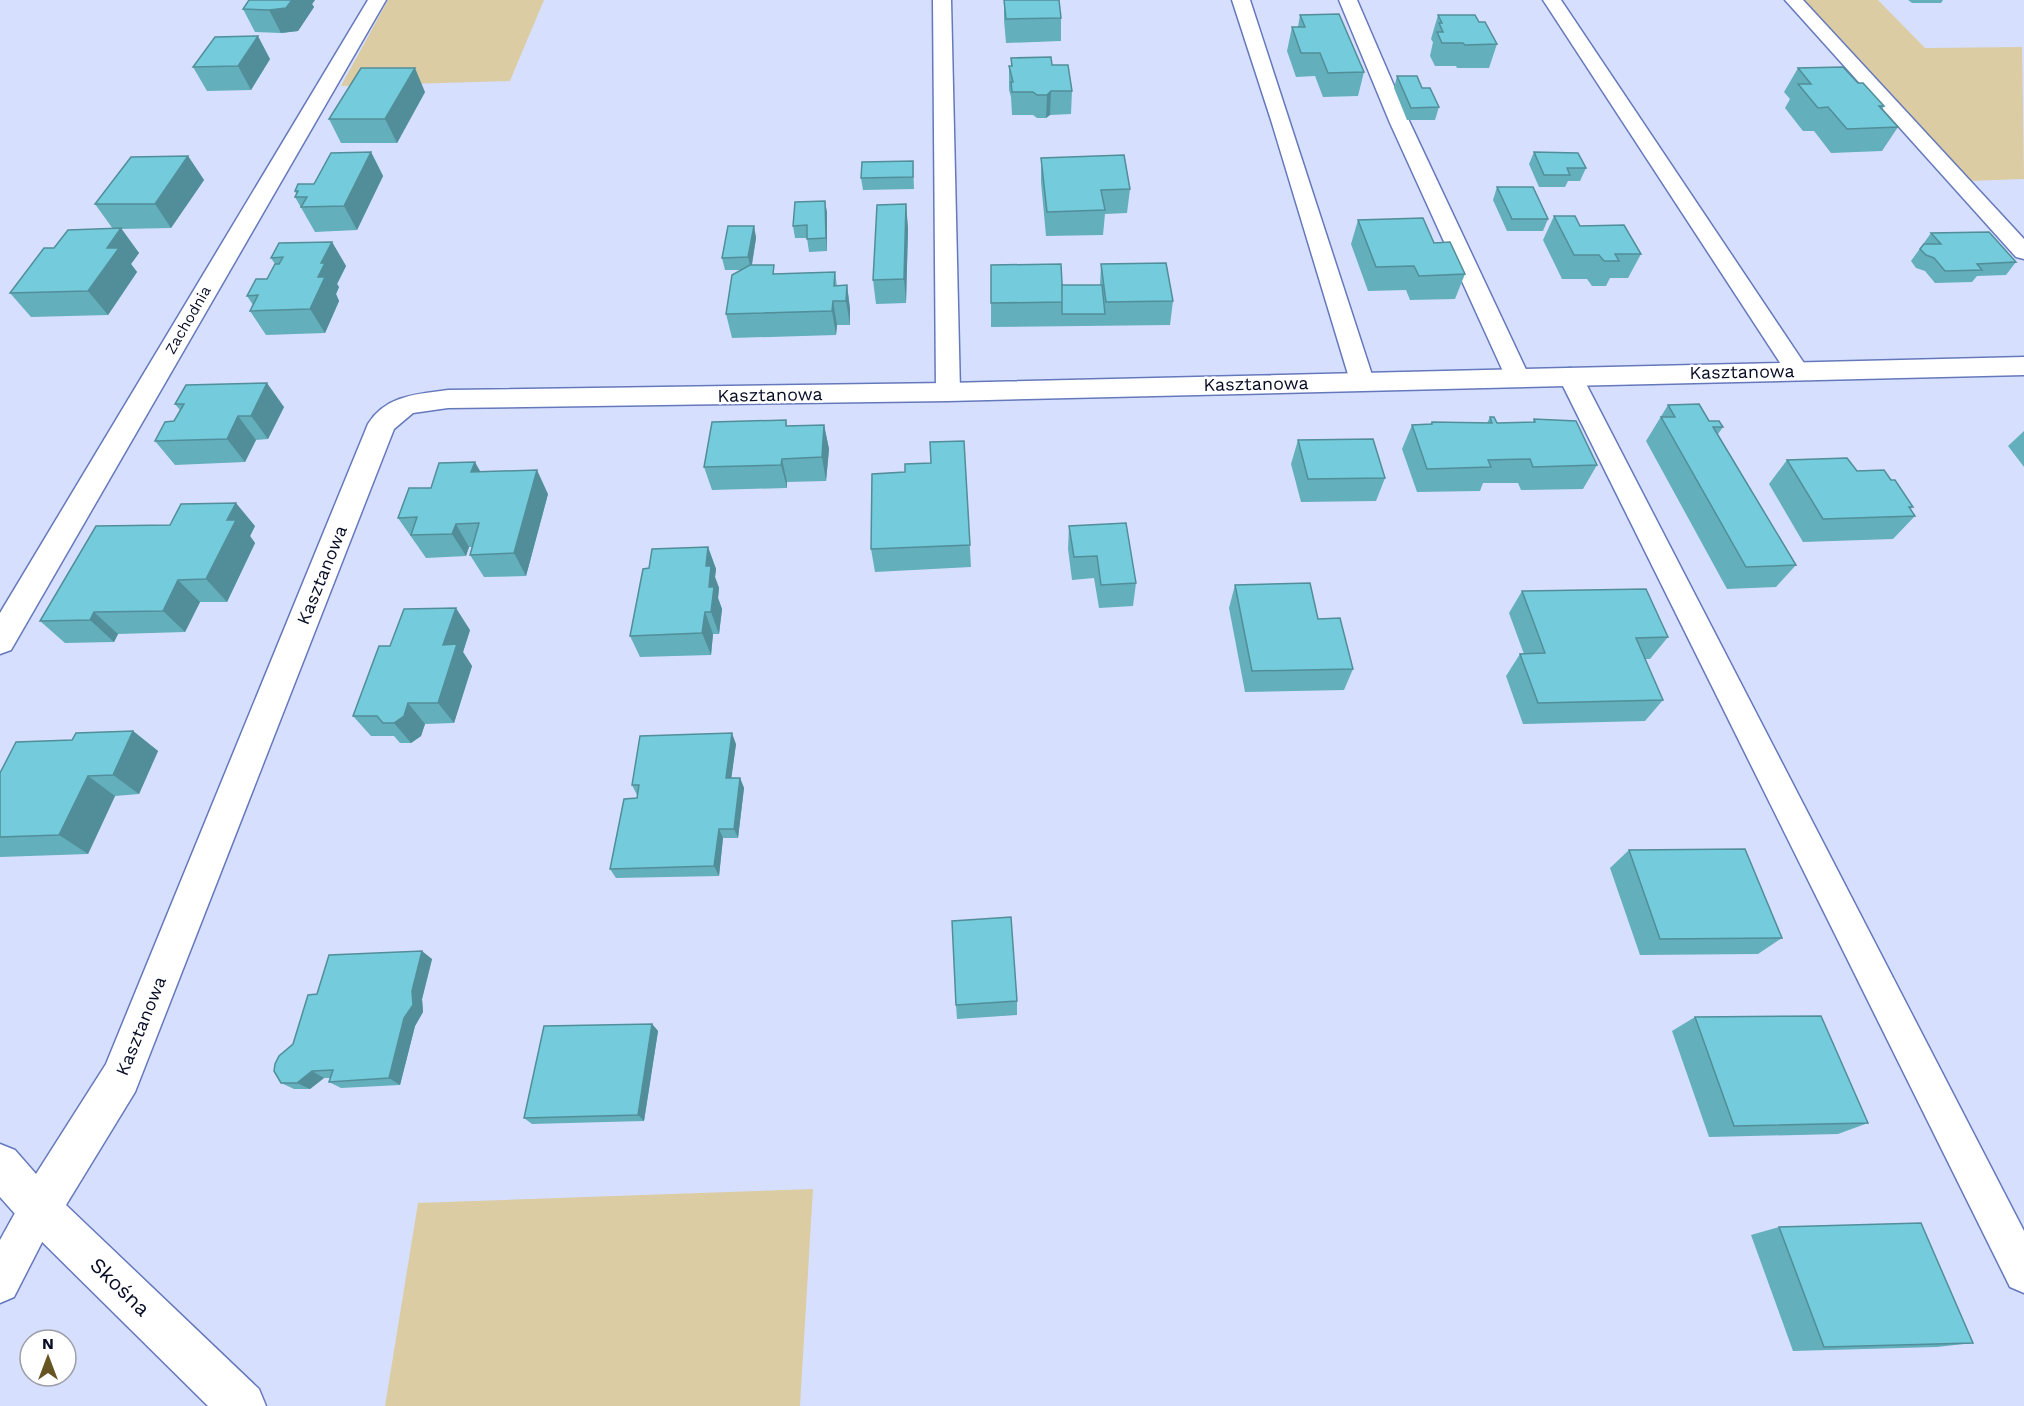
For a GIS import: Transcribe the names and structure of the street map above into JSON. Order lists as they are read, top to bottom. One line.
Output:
{"streets":{"street":["Zachodnia","Kasztanowa","Skośna"]},"crossings":[["Kasztanowa","Skośna"]],"north":"top"}
